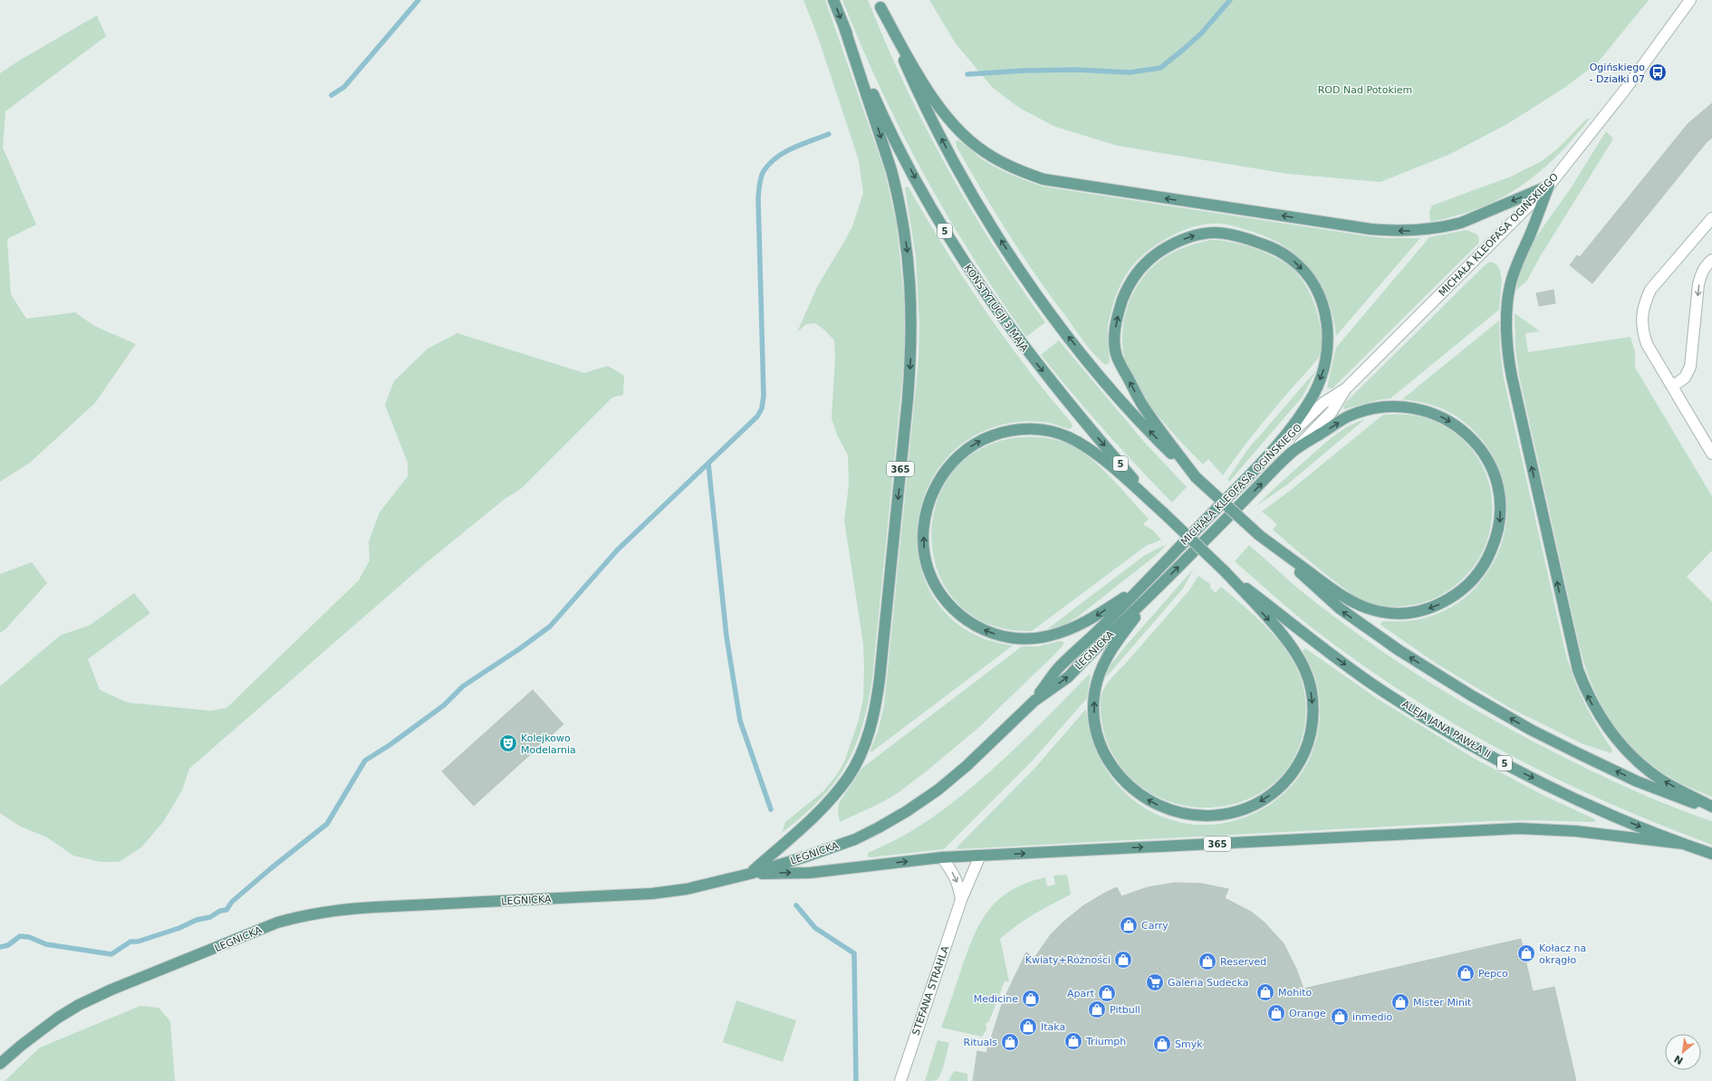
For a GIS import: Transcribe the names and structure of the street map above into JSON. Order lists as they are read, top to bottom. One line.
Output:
{"streets":{"main road":["5","MICHAŁA KLEOFASA OGIŃSKIEGO","KONSTYTUCJI 3 MAJA","365","LEGNICKA","ALEJA JANA PAWŁA II"],"street":["STEFANA STRAHLA"]},"crossings":[["MICHAŁA KLEOFASA OGIŃSKIEGO","LEGNICKA"],["KONSTYTUCJI 3 MAJA","365"],["KONSTYTUCJI 3 MAJA","ALEJA JANA PAWŁA II"],["365","LEGNICKA"],["365","ALEJA JANA PAWŁA II"],["365","STEFANA STRAHLA"]],"parks":["ROD Nad Potokiem"],"places":{"bus stop":["Ogińskiego - Działki 07"],"theatre":["Kolejkowo Modelarnia"],"shop":["Carry","Kołacz na okrągło","Kwiaty+Różności","Reserved","Pepco","Mohito","Apart","Medicine","Mister Minit","Pitbull","Orange","inmedio","Itaka","Triumph","Rituals","Smyk"],"supermarket":["Galeria Sudecka"]},"north":"bottom left"}
